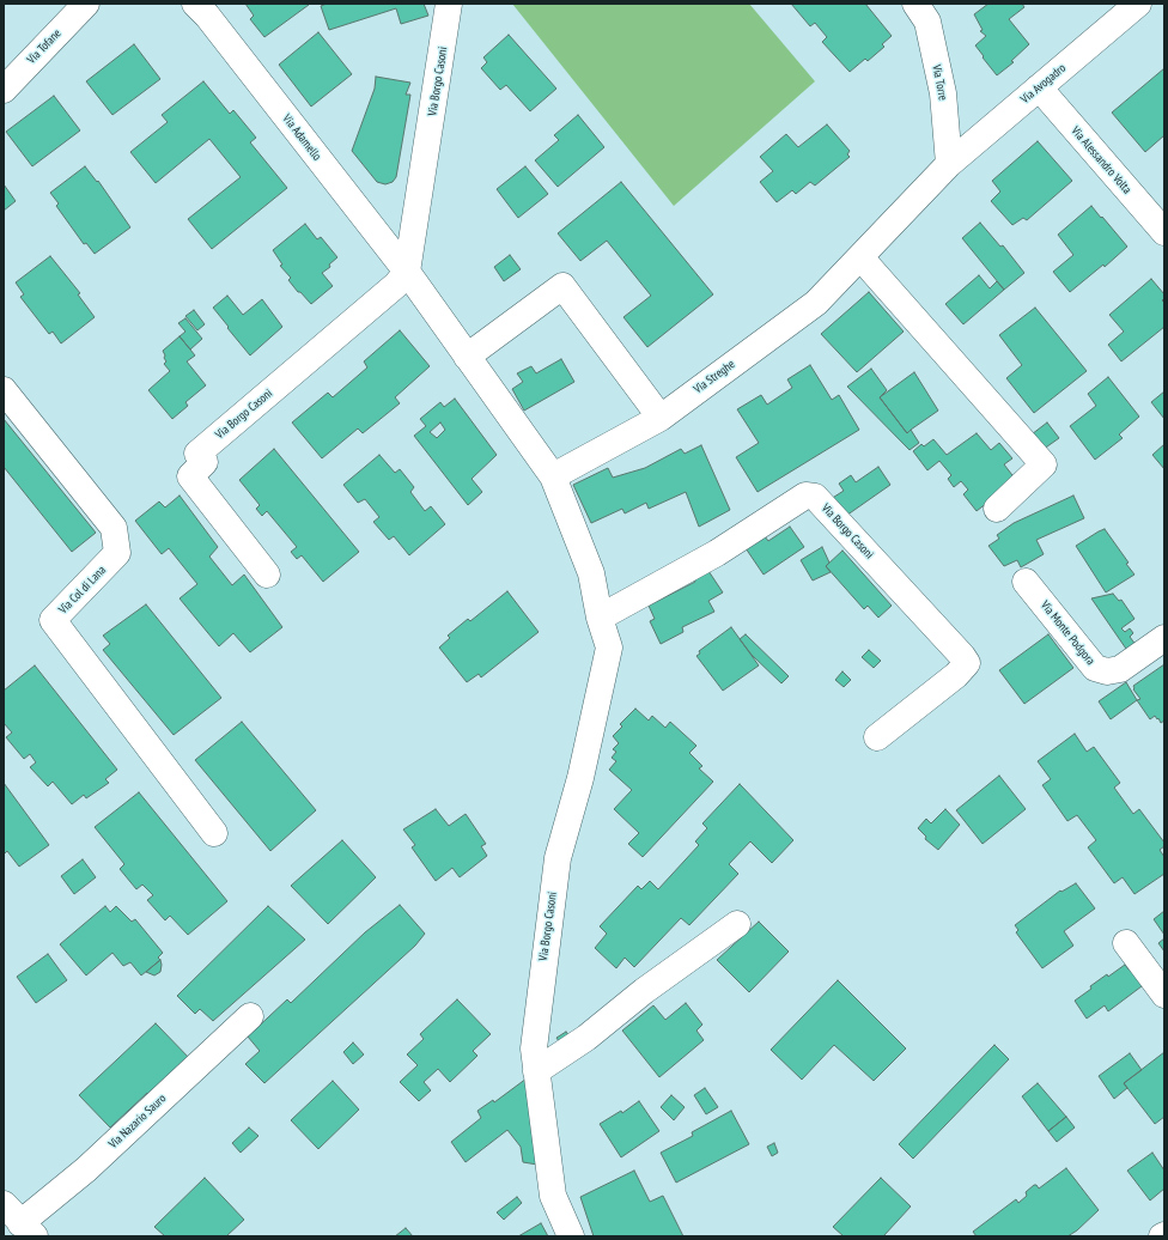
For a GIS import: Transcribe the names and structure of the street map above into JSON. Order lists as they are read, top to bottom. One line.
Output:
{"streets":{"street":["Via Tofane","Via Borgo Casoni","Via Torre","Via Avogadro","Via Adamello","Via Alessandro Volta","Via Streghe","Via Col di Lana","Via Monte Podgora","Via Nazario Sauro"]},"crossings":[["Via Borgo Casoni","Via Adamello"],["Via Borgo Casoni","Via Streghe"],["Via Torre","Via Avogadro"],["Via Torre","Via Streghe"],["Via Avogadro","Via Alessandro Volta"],["Via Avogadro","Via Streghe"]]}
